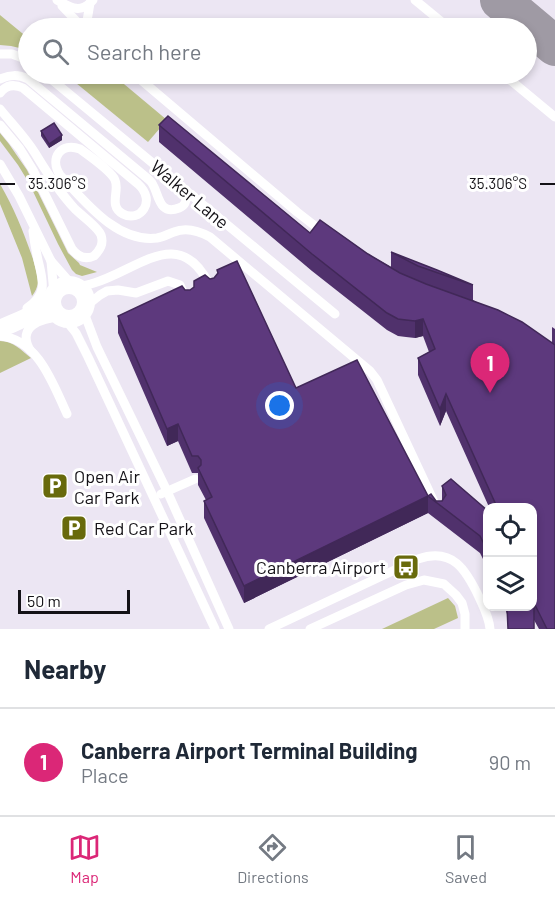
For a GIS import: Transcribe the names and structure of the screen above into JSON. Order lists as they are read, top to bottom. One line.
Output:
{"streets":{"lane":["Walker Lane"]},"places":{"parking":["Open Air Car Park","Red Car Park"],"bus stop":["Canberra Airport"]},"scale_bar":"50 m","page":{"search":"Search here","pins":"1","scale":"50 m","heading":"Nearby","list":[{"mark":"1","name":"Canberra Airport Terminal Building","note":"Place","value":"90 m"}],"nav":["Map","Directions","Saved"]},"coordinates":["35.306°S"]}
